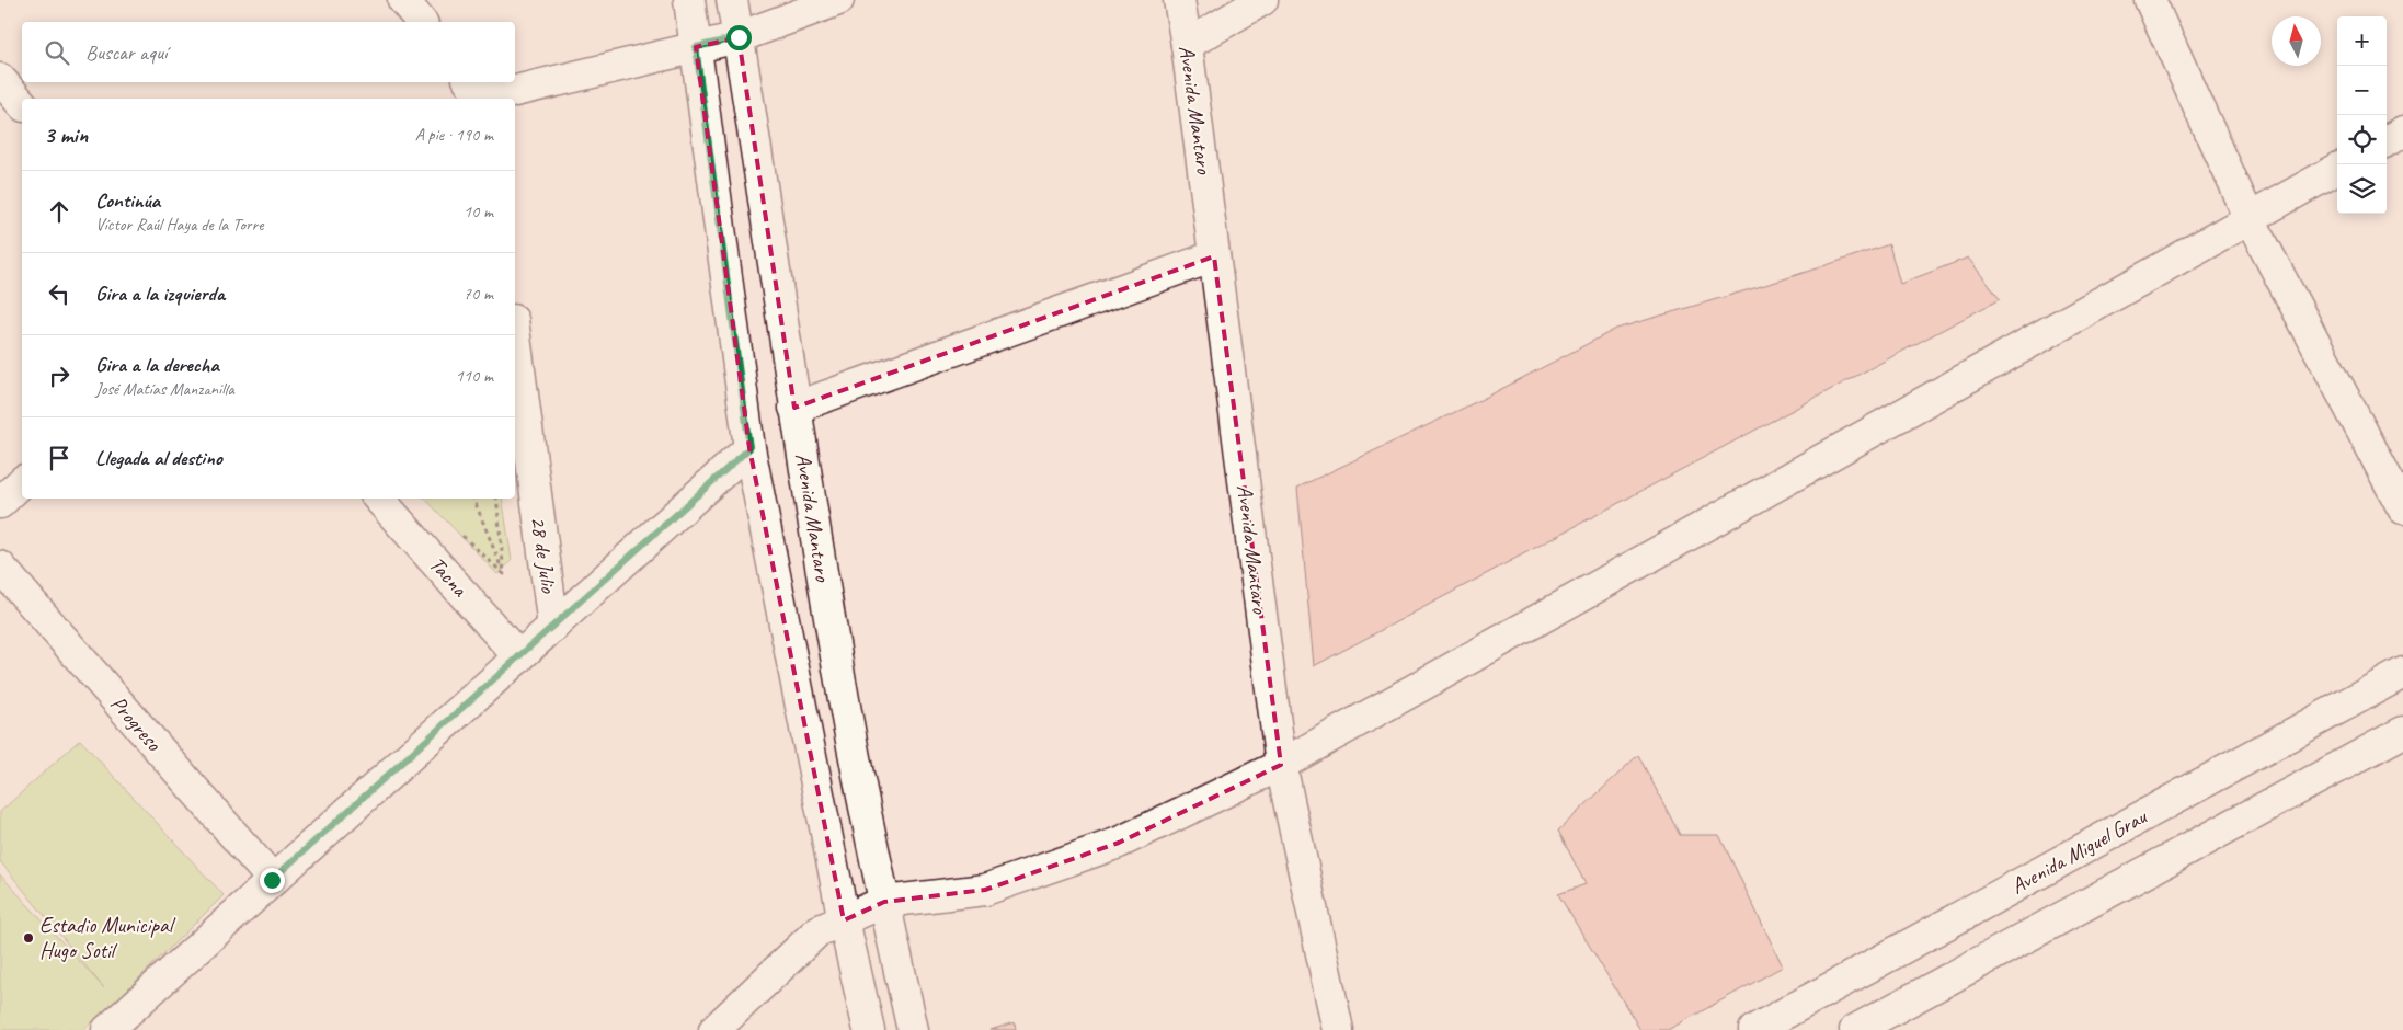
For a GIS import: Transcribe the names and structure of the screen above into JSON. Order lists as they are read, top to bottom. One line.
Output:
{"streets":{"street":["Avenida Mantaro","28 de Julio","Tacna","Progreso","Avenida Miguel Grau"]},"places":["Estadio Municipal Hugo Sotil"],"north":"top","page":{"map_buttons":["+","−"],"search":"Buscar aquí","heading":["3 min","A pie · 190 m"],"list":[["Continúa","Víctor Raúl Haya de la Torre","10 m"],["Gira a la izquierda","70 m"],["Gira a la derecha","José Matías Manzanilla","110 m"],"Llegada al destino"]}}
